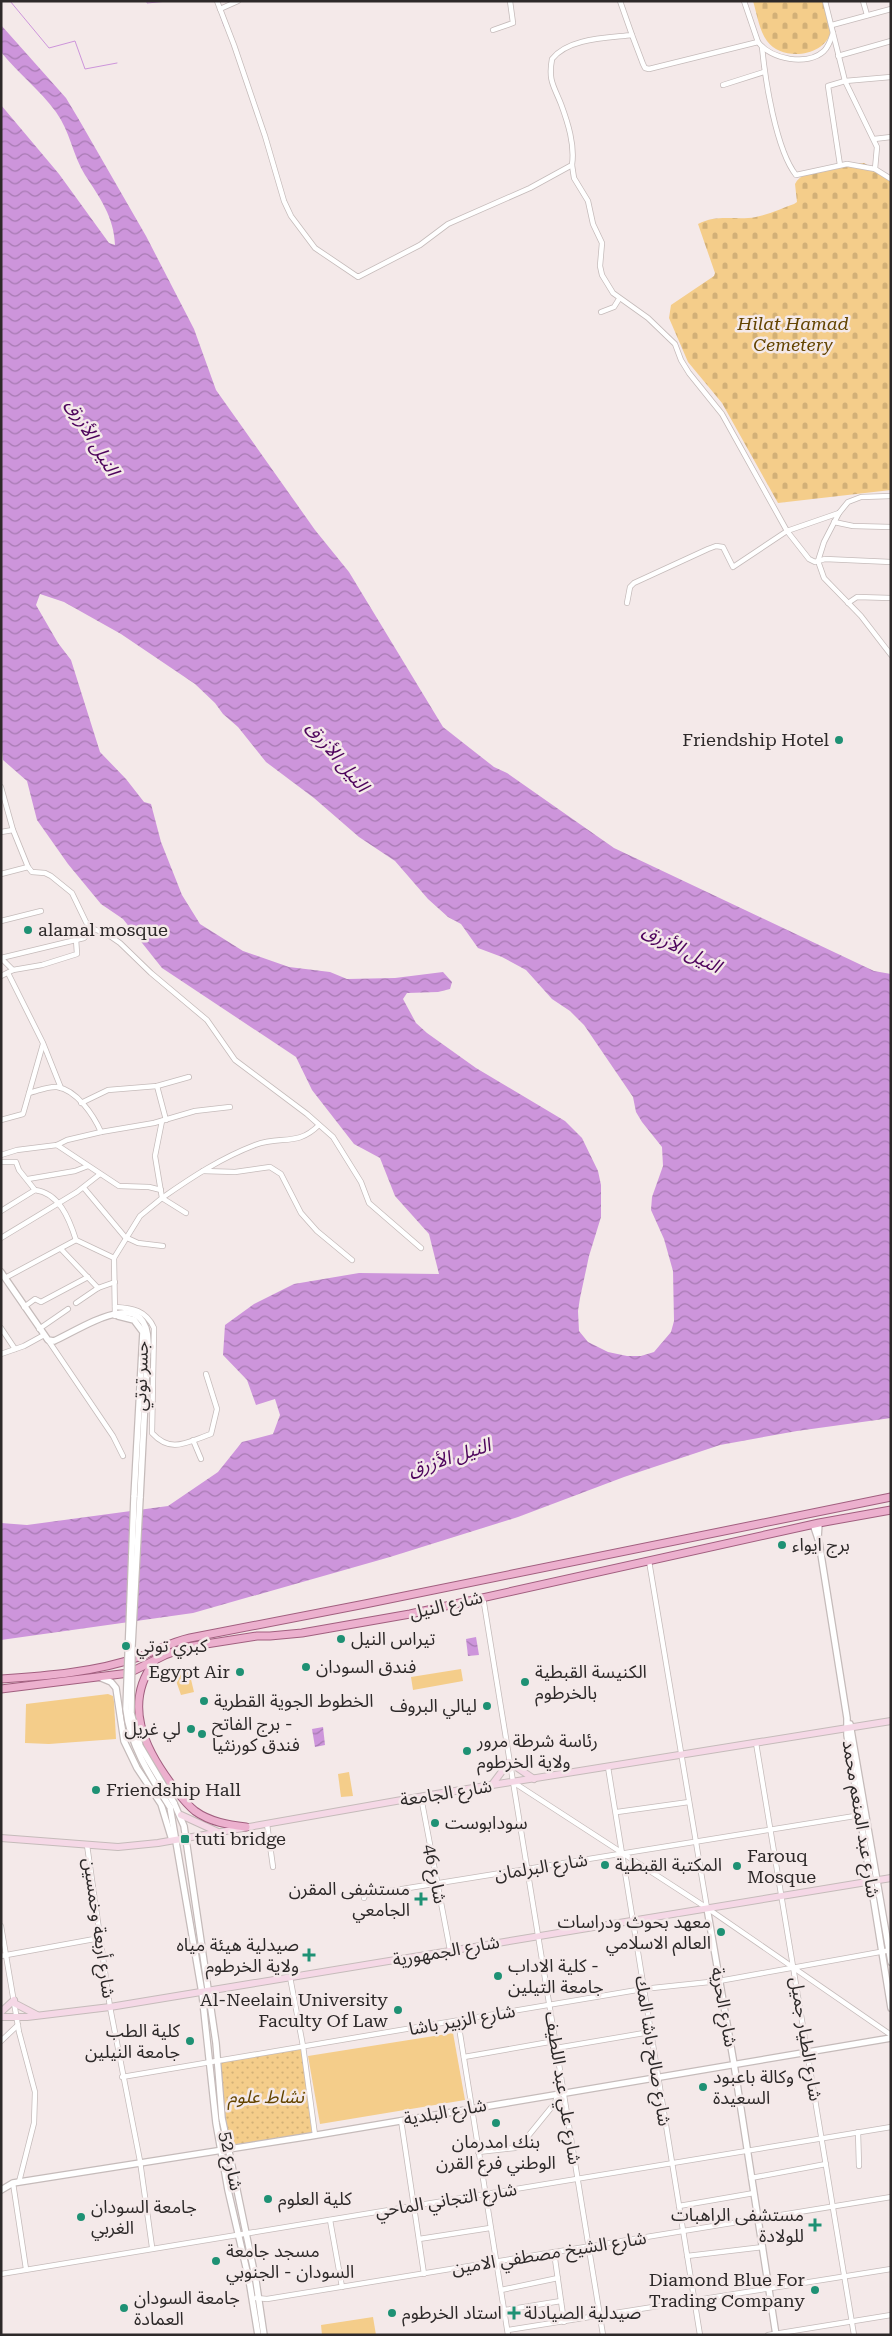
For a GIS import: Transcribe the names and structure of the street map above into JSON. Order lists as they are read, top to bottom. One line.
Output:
{"streets":{"main road":["شارع النيل","شارع الجامعة","شارع الجمهورية"],"street":["جسر توتي","شارع عبد المنعم محمد","شارع البرلمان","شارع 46","شارع أربعة وخمسين","شارع الحرية","شارع الزبير باشا","شارع الطيار جميل","شارع صالح باشا المك","شارع علي عبد اللطيف","شارع البلدية","شارع 52","شارع التجاني الماحي","شارع الشيخ مصطفي الامين"]},"crossings":[["جسر توتي","شارع 52"],["شارع النيل","شارع عبد المنعم محمد"],["شارع النيل","شارع الحرية"],["شارع النيل","شارع علي عبد اللطيف"],["شارع الجامعة","شارع عبد المنعم محمد"],["شارع الجامعة","شارع 46"],["شارع الجامعة","شارع أربعة وخمسين"],["شارع الجامعة","شارع الحرية"],["شارع الجامعة","شارع الطيار جميل"],["شارع الجامعة","شارع صالح باشا المك"],["شارع الجامعة","شارع علي عبد اللطيف"],["شارع الجامعة","شارع 52"],["شارع عبد المنعم محمد","شارع البرلمان"],["شارع عبد المنعم محمد","شارع الجمهورية"],["شارع عبد المنعم محمد","شارع الزبير باشا"],["شارع البرلمان","شارع 46"],["شارع البرلمان","شارع الحرية"],["شارع البرلمان","شارع الطيار جميل"],["شارع البرلمان","شارع صالح باشا المك"],["شارع البرلمان","شارع علي عبد اللطيف"],["شارع 46","شارع الجمهورية"],["شارع أربعة وخمسين","شارع الجمهورية"],["شارع أربعة وخمسين","شارع الزبير باشا"],["شارع أربعة وخمسين","شارع البلدية"],["شارع أربعة وخمسين","شارع التجاني الماحي"],["شارع الجمهورية","شارع الحرية"],["شارع الجمهورية","شارع الطيار جميل"],["شارع الجمهورية","شارع صالح باشا المك"],["شارع الجمهورية","شارع علي عبد اللطيف"],["شارع الجمهورية","شارع 52"],["شارع الحرية","شارع الزبير باشا"],["شارع الحرية","شارع البلدية"],["شارع الحرية","شارع التجاني الماحي"],["شارع الحرية","شارع الشيخ مصطفي الامين"],["شارع الزبير باشا","شارع الطيار جميل"],["شارع الزبير باشا","شارع صالح باشا المك"],["شارع الزبير باشا","شارع علي عبد اللطيف"],["شارع الزبير باشا","شارع 52"],["شارع الطيار جميل","شارع البلدية"],["شارع الطيار جميل","شارع التجاني الماحي"],["شارع الطيار جميل","شارع الشيخ مصطفي الامين"],["شارع صالح باشا المك","شارع البلدية"],["شارع صالح باشا المك","شارع التجاني الماحي"],["شارع صالح باشا المك","شارع الشيخ مصطفي الامين"],["شارع علي عبد اللطيف","شارع البلدية"],["شارع علي عبد اللطيف","شارع التجاني الماحي"],["شارع علي عبد اللطيف","شارع الشيخ مصطفي الامين"],["شارع البلدية","شارع 52"],["شارع 52","شارع التجاني الماحي"],["شارع 52","شارع الشيخ مصطفي الامين"]],"water":["النيل الأزرق"],"parks":["Hilat Hamad Cemetery","نشاط علوم"],"places":{"other":["Friendship Hotel","alamal mosque","برج ايواء","تيراس النيل","كبري توتي","فندق السودان","Egypt Air","الكنيسة القبطية بالخرطوم","الخطوط الجوية القطرية","ليالي البروف","لي غريل","برج الفاتح - فندق كورنثيا","رئاسة شرطة مرور ولاية الخرطوم","Friendship Hall","سودابوست","المكتبة القبطية","Farouq Mosque","معهد بحوث ودراسات العالم الاسلامي","كلية الاداب - جامعة التيلين","Al-Neelain University Faculty Of Law","كلية الطب جامعة النيلين","وكالة باعبود السعيدة","بنك امدرمان الوطني فرع القرن","كلية العلوم","جامعة السودان الغربي","مسجد جامعة السودان - الجنوبي","Diamond Blue For Trading Company","جامعة السودان العمادة","استاد الخرطوم"],"transit":["tuti bridge"],"health":["مستشفى المقرن الجامعي","صيدلية هيئة مياه ولاية الخرطوم","مستشفى الراهبات للولادة","صيدلية الصيادلة"]}}
